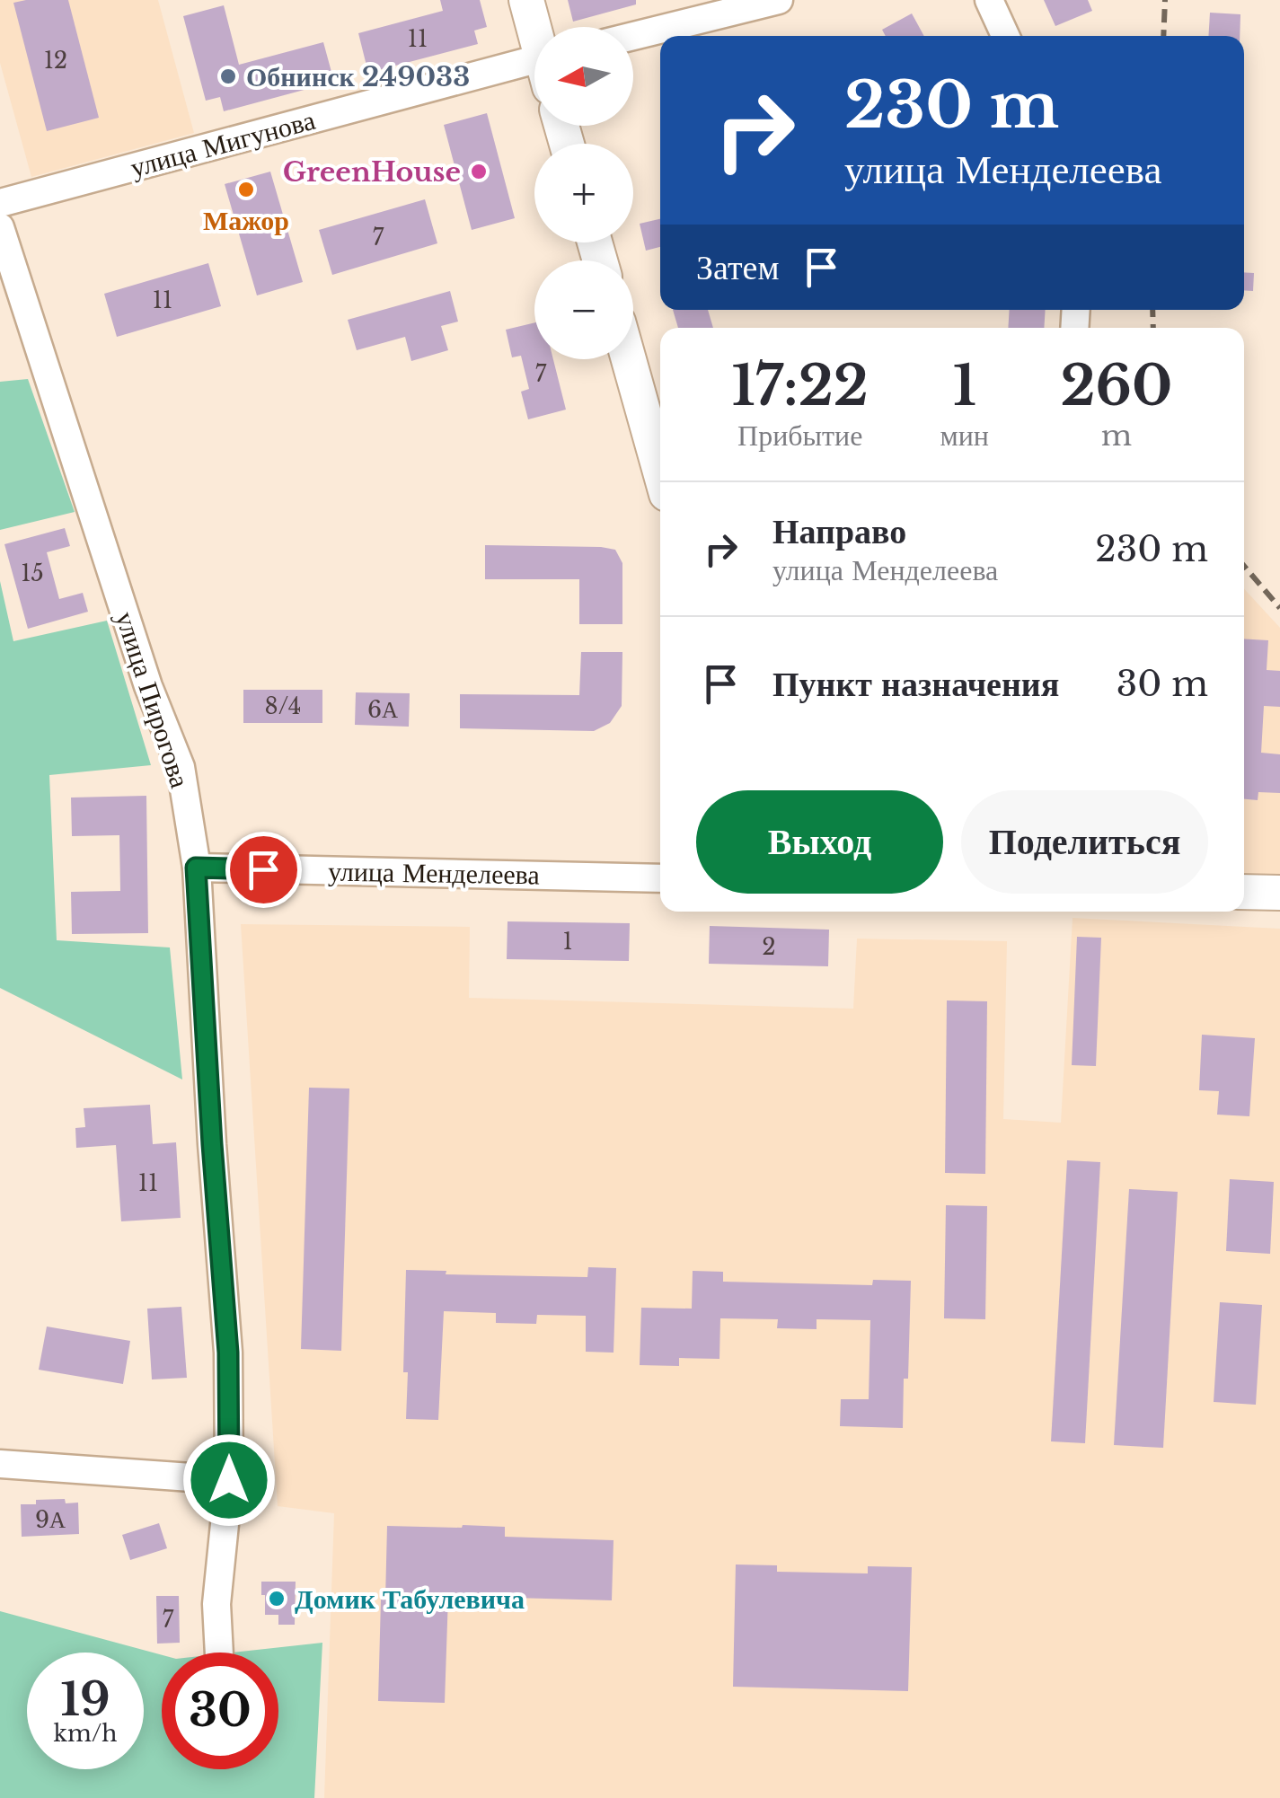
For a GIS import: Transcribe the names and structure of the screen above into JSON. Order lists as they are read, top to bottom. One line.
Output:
{"streets":{"street":["улица Мигунова","улица Пирогова","улица Менделеева"]},"crossings":[["улица Пирогова","улица Менделеева"]],"places":["Обнинск 249033","GreenHouse","Мажор","Домик Табулевича"],"house_numbers":["11","12","7","11","7","15","8/4","6А","1","2","11","9А","7"],"north":"left","page":{"map_buttons":["+","−"],"turn":["230 m","улица Менделеева"],"then":"Затем","eta":["17:22","Прибытие","1","мин","260","m"],"list":[{"name":"Направо","note":"улица Менделеева","value":"230 m"},{"name":"Пункт назначения","value":"30 m"}],"buttons":["Выход","Поделиться"],"speed":"19 km/h","limit":"30"}}
